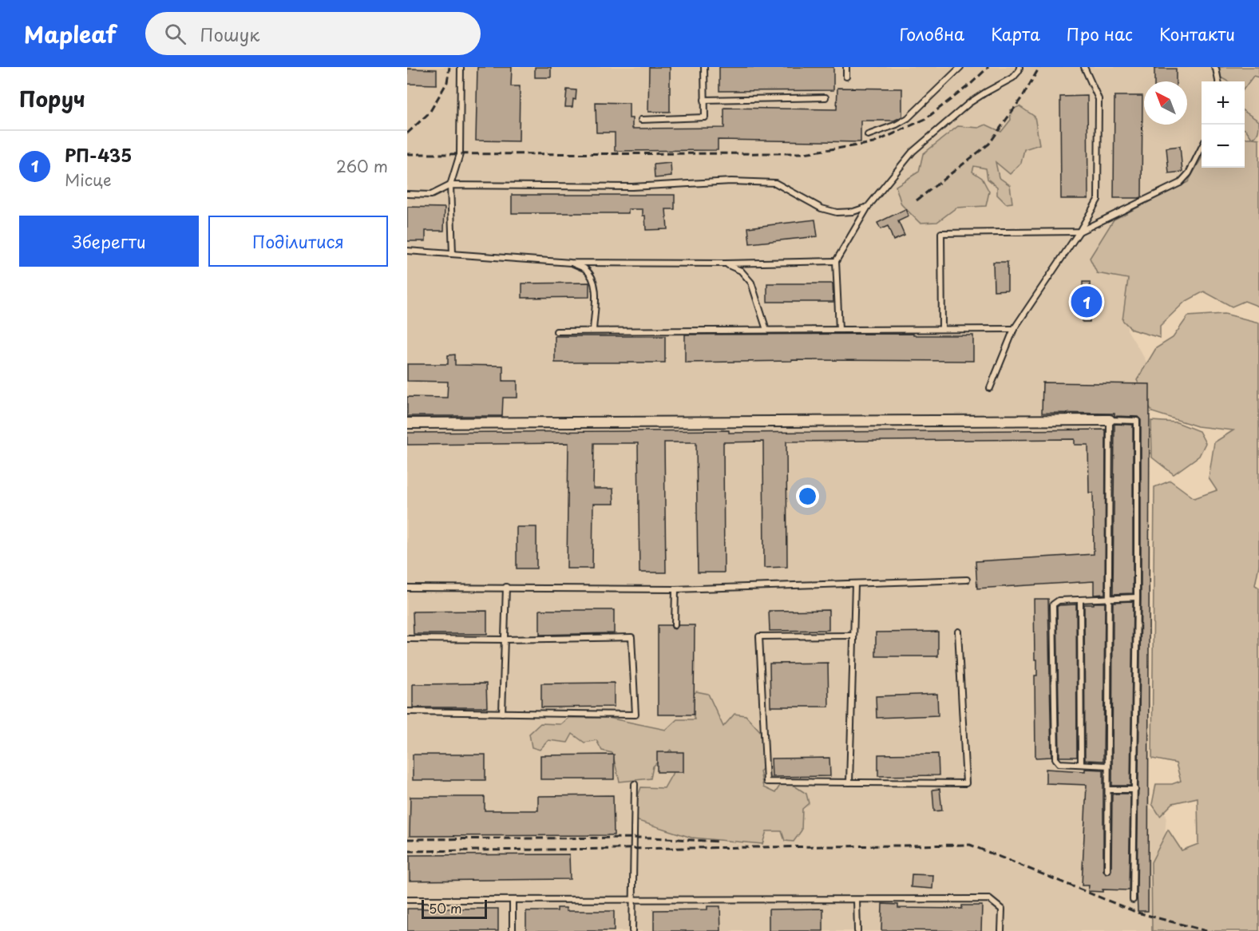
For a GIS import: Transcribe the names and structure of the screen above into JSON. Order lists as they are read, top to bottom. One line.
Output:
{"scale_bar":"50 m","north":"top left","page":{"header":"Mapleaf","search":"Пошук","nav":["Головна","Карта","Про нас","Контакти"],"heading":"Поруч","map_buttons":["+","−"],"list":[{"mark":"1","name":"РП-435","note":"Місце","value":"260 m"}],"buttons":["Зберегти","Поділитися"],"pins":"1","scale":"50 m"}}
